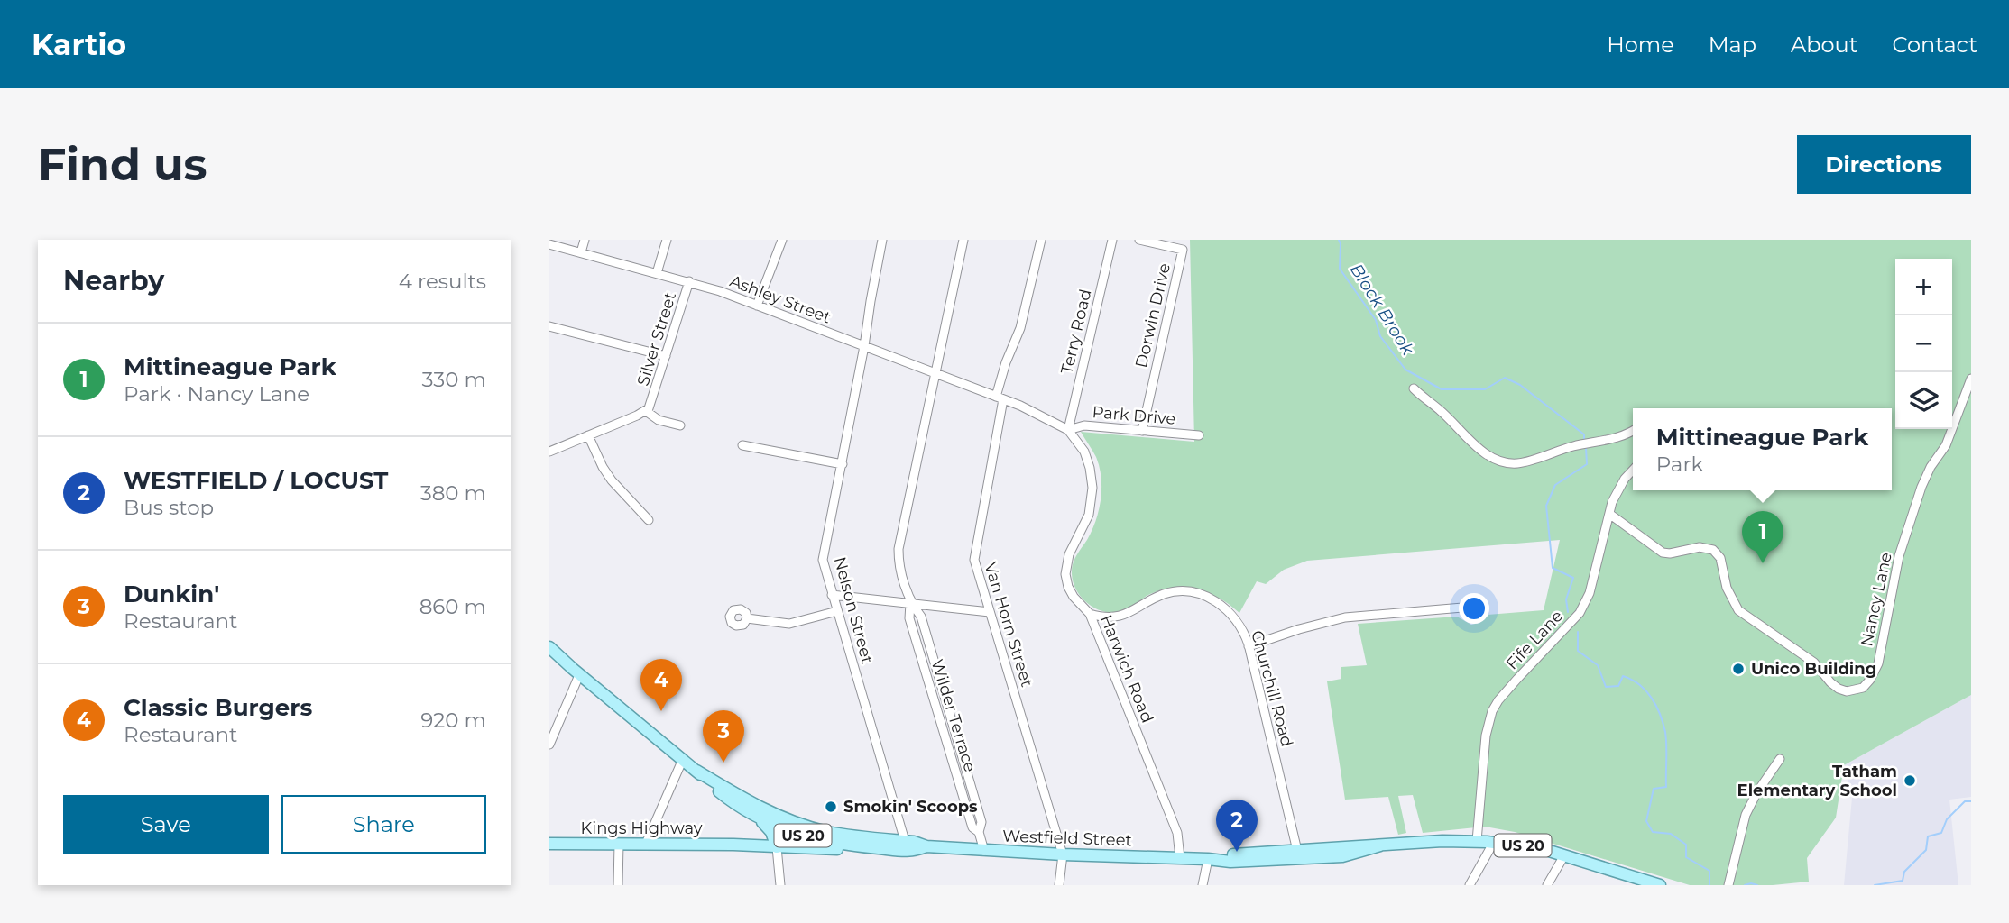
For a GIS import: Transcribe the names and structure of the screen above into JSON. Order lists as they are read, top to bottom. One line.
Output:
{"streets":{"main road":["Kings Highway","US 20","Westfield Street"],"street":["Ashley Street","Dorwin Drive","Terry Road","Silver Street","Park Drive","Nancy Lane","Nelson Street","Van Horn Street","Fife Lane","Harwich Road","Churchill Road","Wilder Terrace"]},"crossings":[["Ashley Street","Silver Street"],["Ashley Street","Nelson Street"],["Ashley Street","Van Horn Street"],["Ashley Street","Harwich Road"],["Ashley Street","Wilder Terrace"],["Dorwin Drive","Park Drive"],["Terry Road","Park Drive"],["Terry Road","Harwich Road"],["Park Drive","Harwich Road"],["Nancy Lane","Fife Lane"],["Nelson Street","Westfield Street"],["Van Horn Street","Harwich Road"],["Van Horn Street","Westfield Street"],["Fife Lane","Westfield Street"],["Harwich Road","Churchill Road"],["Harwich Road","Westfield Street"],["Churchill Road","Westfield Street"],["Wilder Terrace","Westfield Street"],["Kings Highway","Westfield Street"]],"water":["Block Brook"],"places":["Unico Building","Tatham Elementary School","Smokin' Scoops"],"page":{"header":"Kartio","nav":["Home","Map","About","Contact"],"buttons":["Directions",["Save","Share"]],"title":"Find us","heading":["Nearby","4 results"],"map_buttons":["+","−"],"list":[{"mark":"1","name":"Mittineague Park","note":"Park · Nancy Lane","value":"330 m"},{"mark":"2","name":"WESTFIELD / LOCUST","note":"Bus stop","value":"380 m"},{"mark":"3","name":"Dunkin'","note":"Restaurant","value":"860 m"},{"mark":"4","name":"Classic Burgers","note":"Restaurant","value":"920 m"}],"popup":["Mittineague Park","Park"],"pins":["1","4","3","2"]}}
